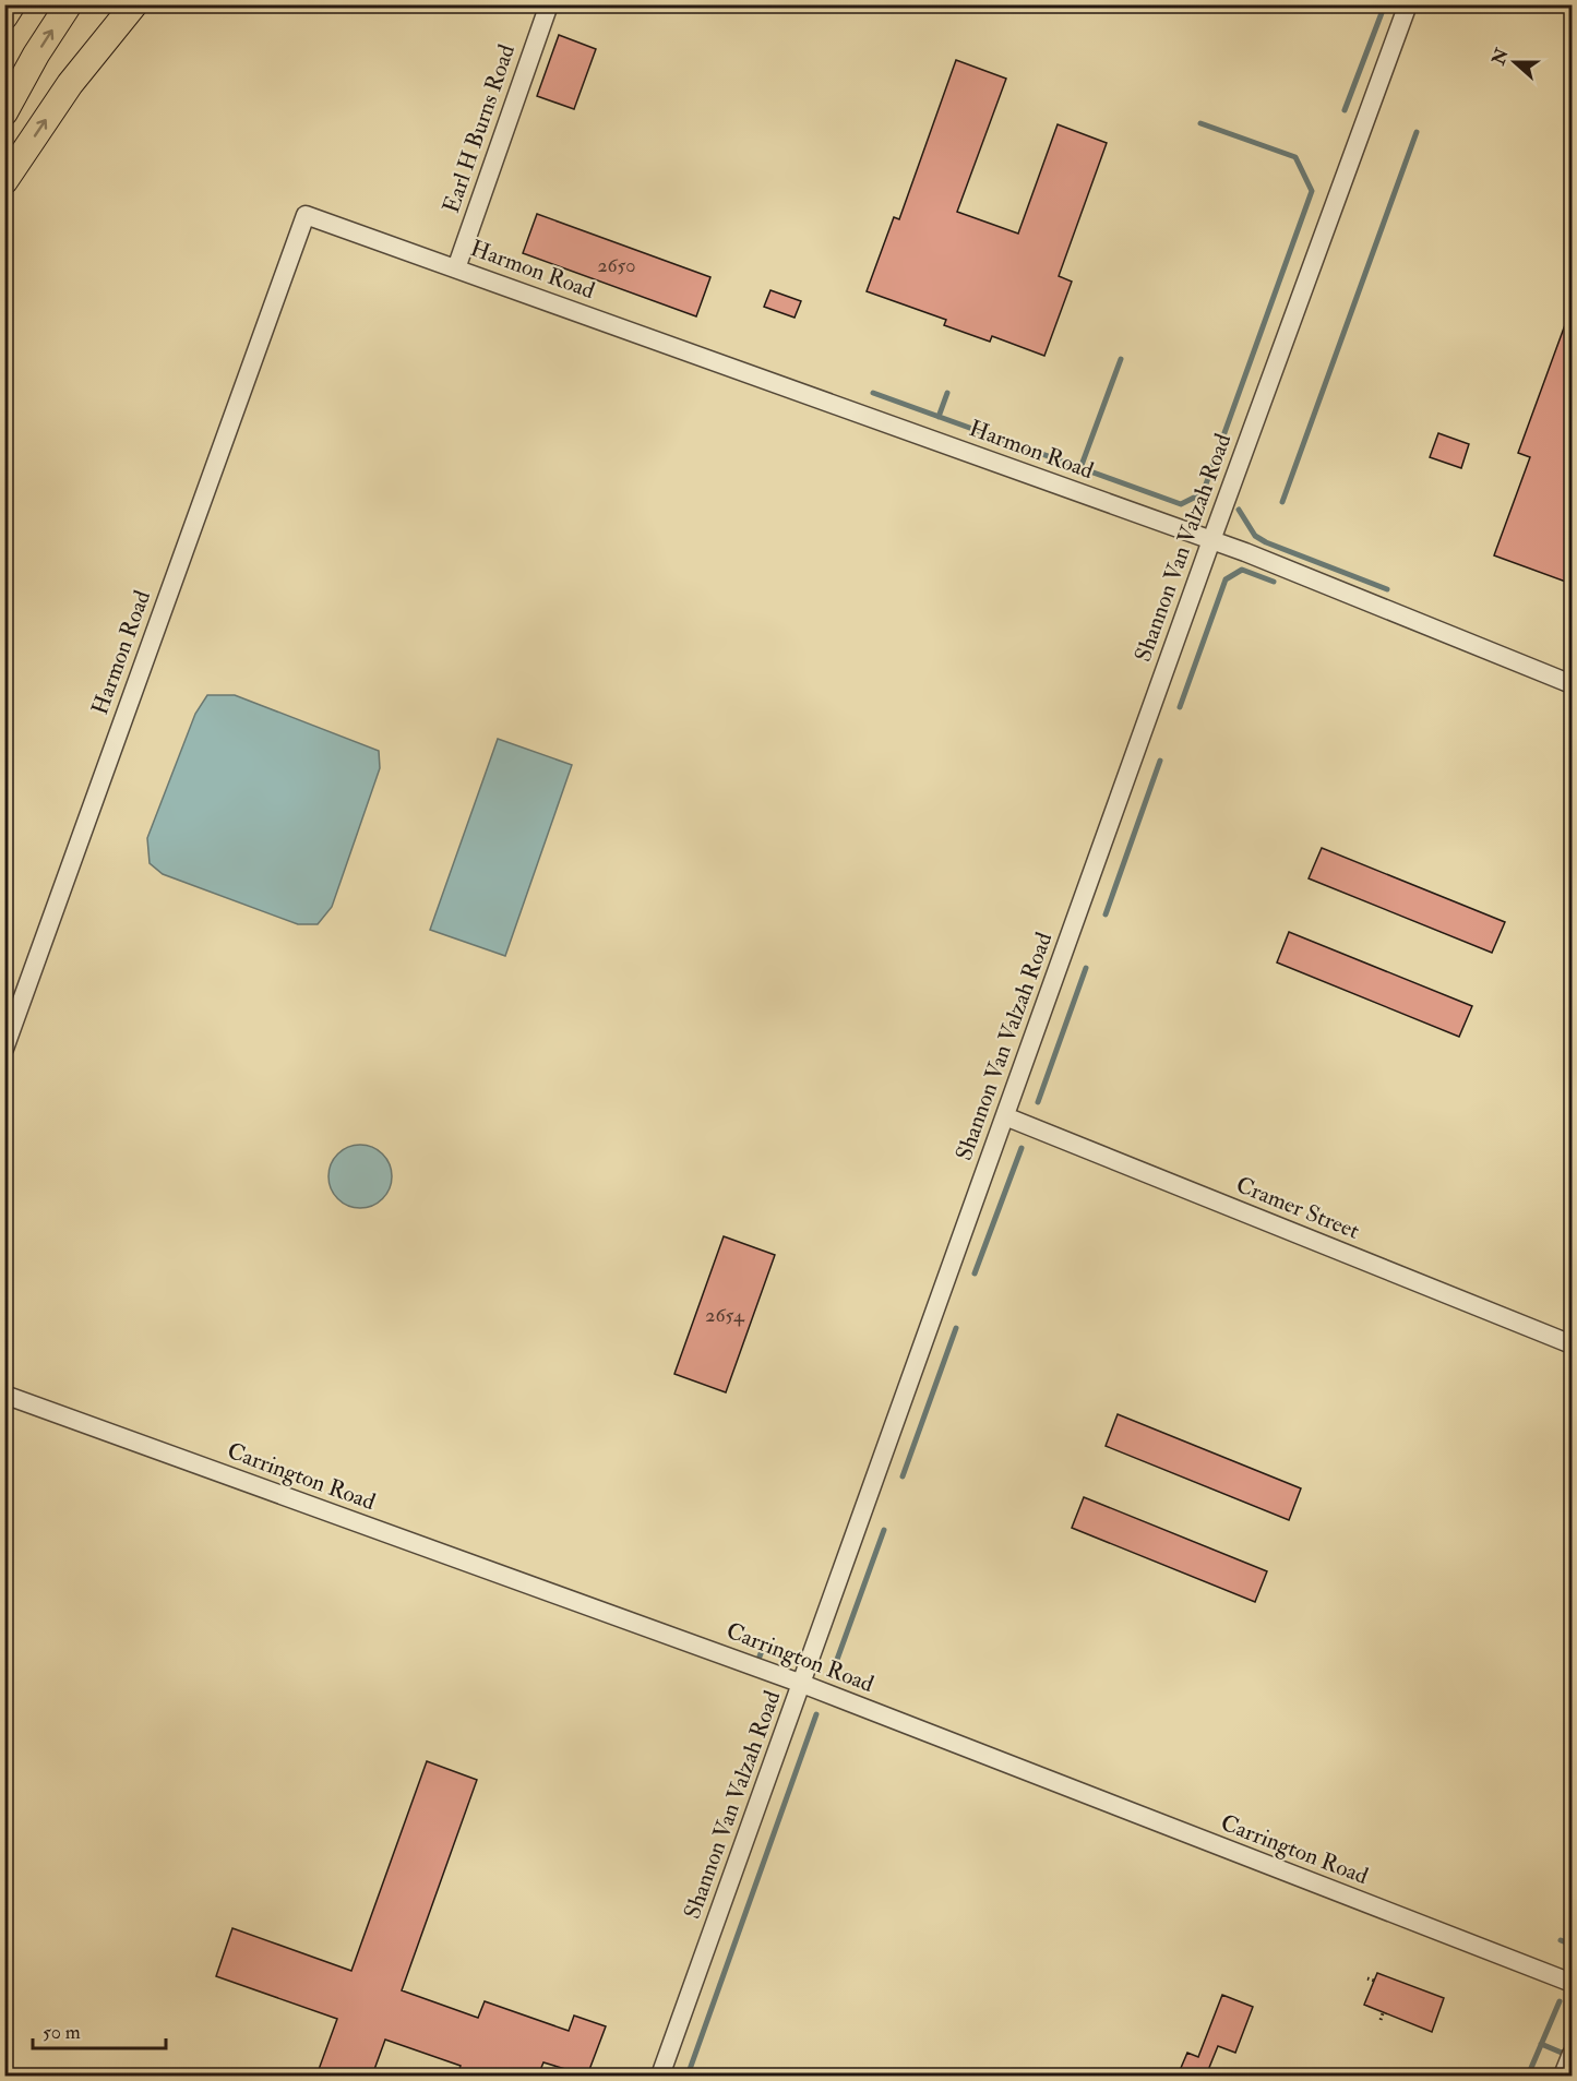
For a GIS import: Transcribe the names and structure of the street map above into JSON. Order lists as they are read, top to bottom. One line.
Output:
{"streets":{"street":["Earl H Burns Road","Harmon Road","Shannon Van Valzah Road","Cramer Street","Carrington Road"]},"crossings":[["Earl H Burns Road","Harmon Road"],["Harmon Road","Shannon Van Valzah Road"],["Shannon Van Valzah Road","Cramer Street"],["Shannon Van Valzah Road","Carrington Road"]],"house_numbers":["2650","2654"],"scale_bar":"50 m","north":"left"}
